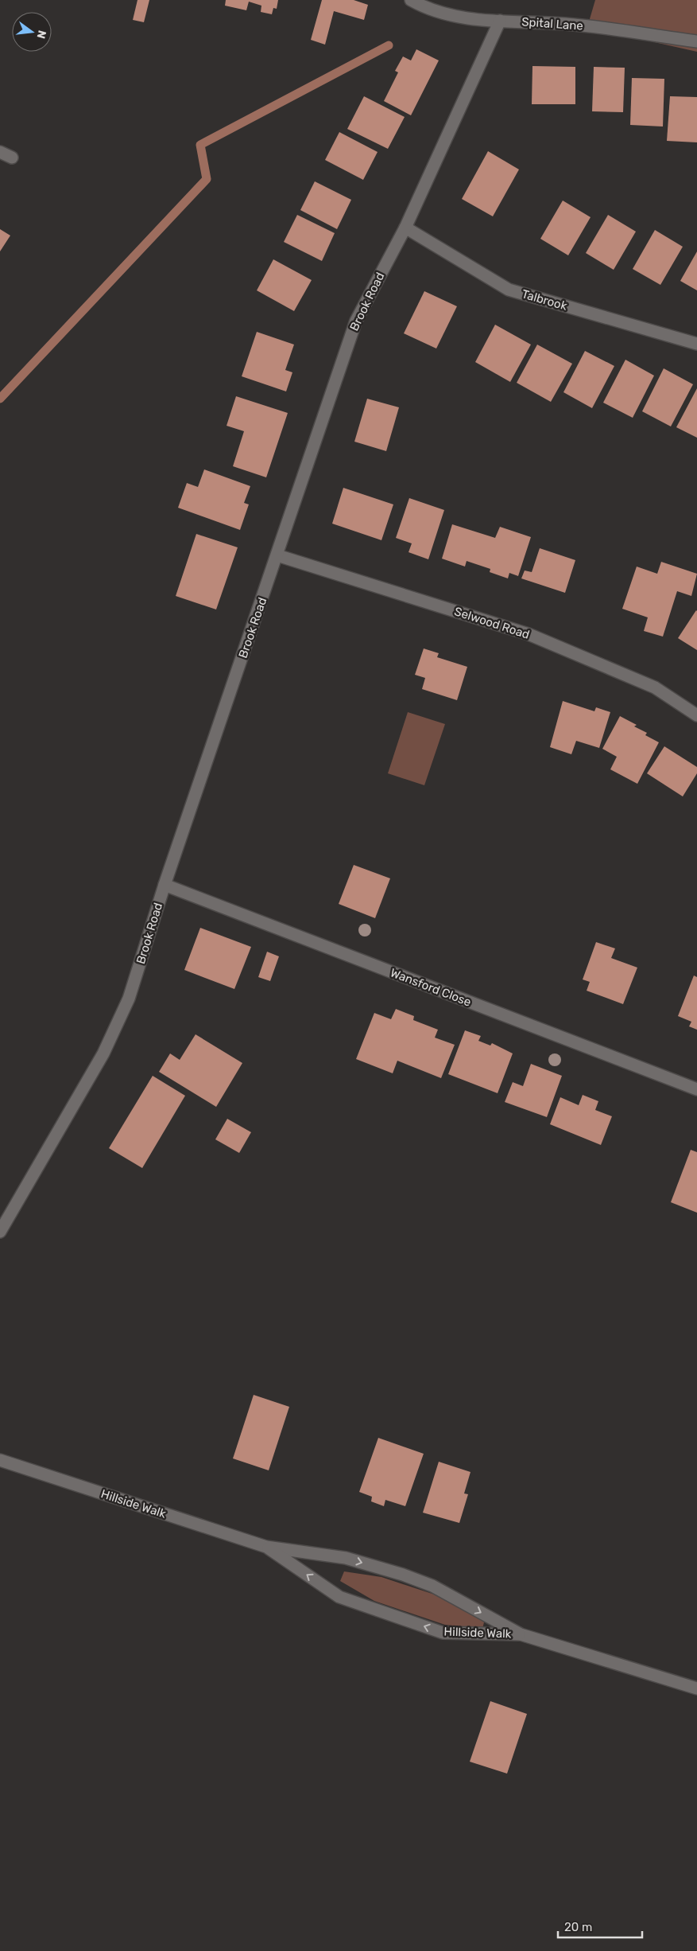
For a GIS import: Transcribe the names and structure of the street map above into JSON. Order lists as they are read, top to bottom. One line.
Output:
{"streets":{"street":["Spital Lane","Talbrook","Brook Road","Selwood Road","Wansford Close","Hillside Walk"]},"crossings":[["Spital Lane","Brook Road"],["Talbrook","Brook Road"],["Brook Road","Selwood Road"],["Brook Road","Wansford Close"]],"scale_bar":"20 m","north":"right"}
